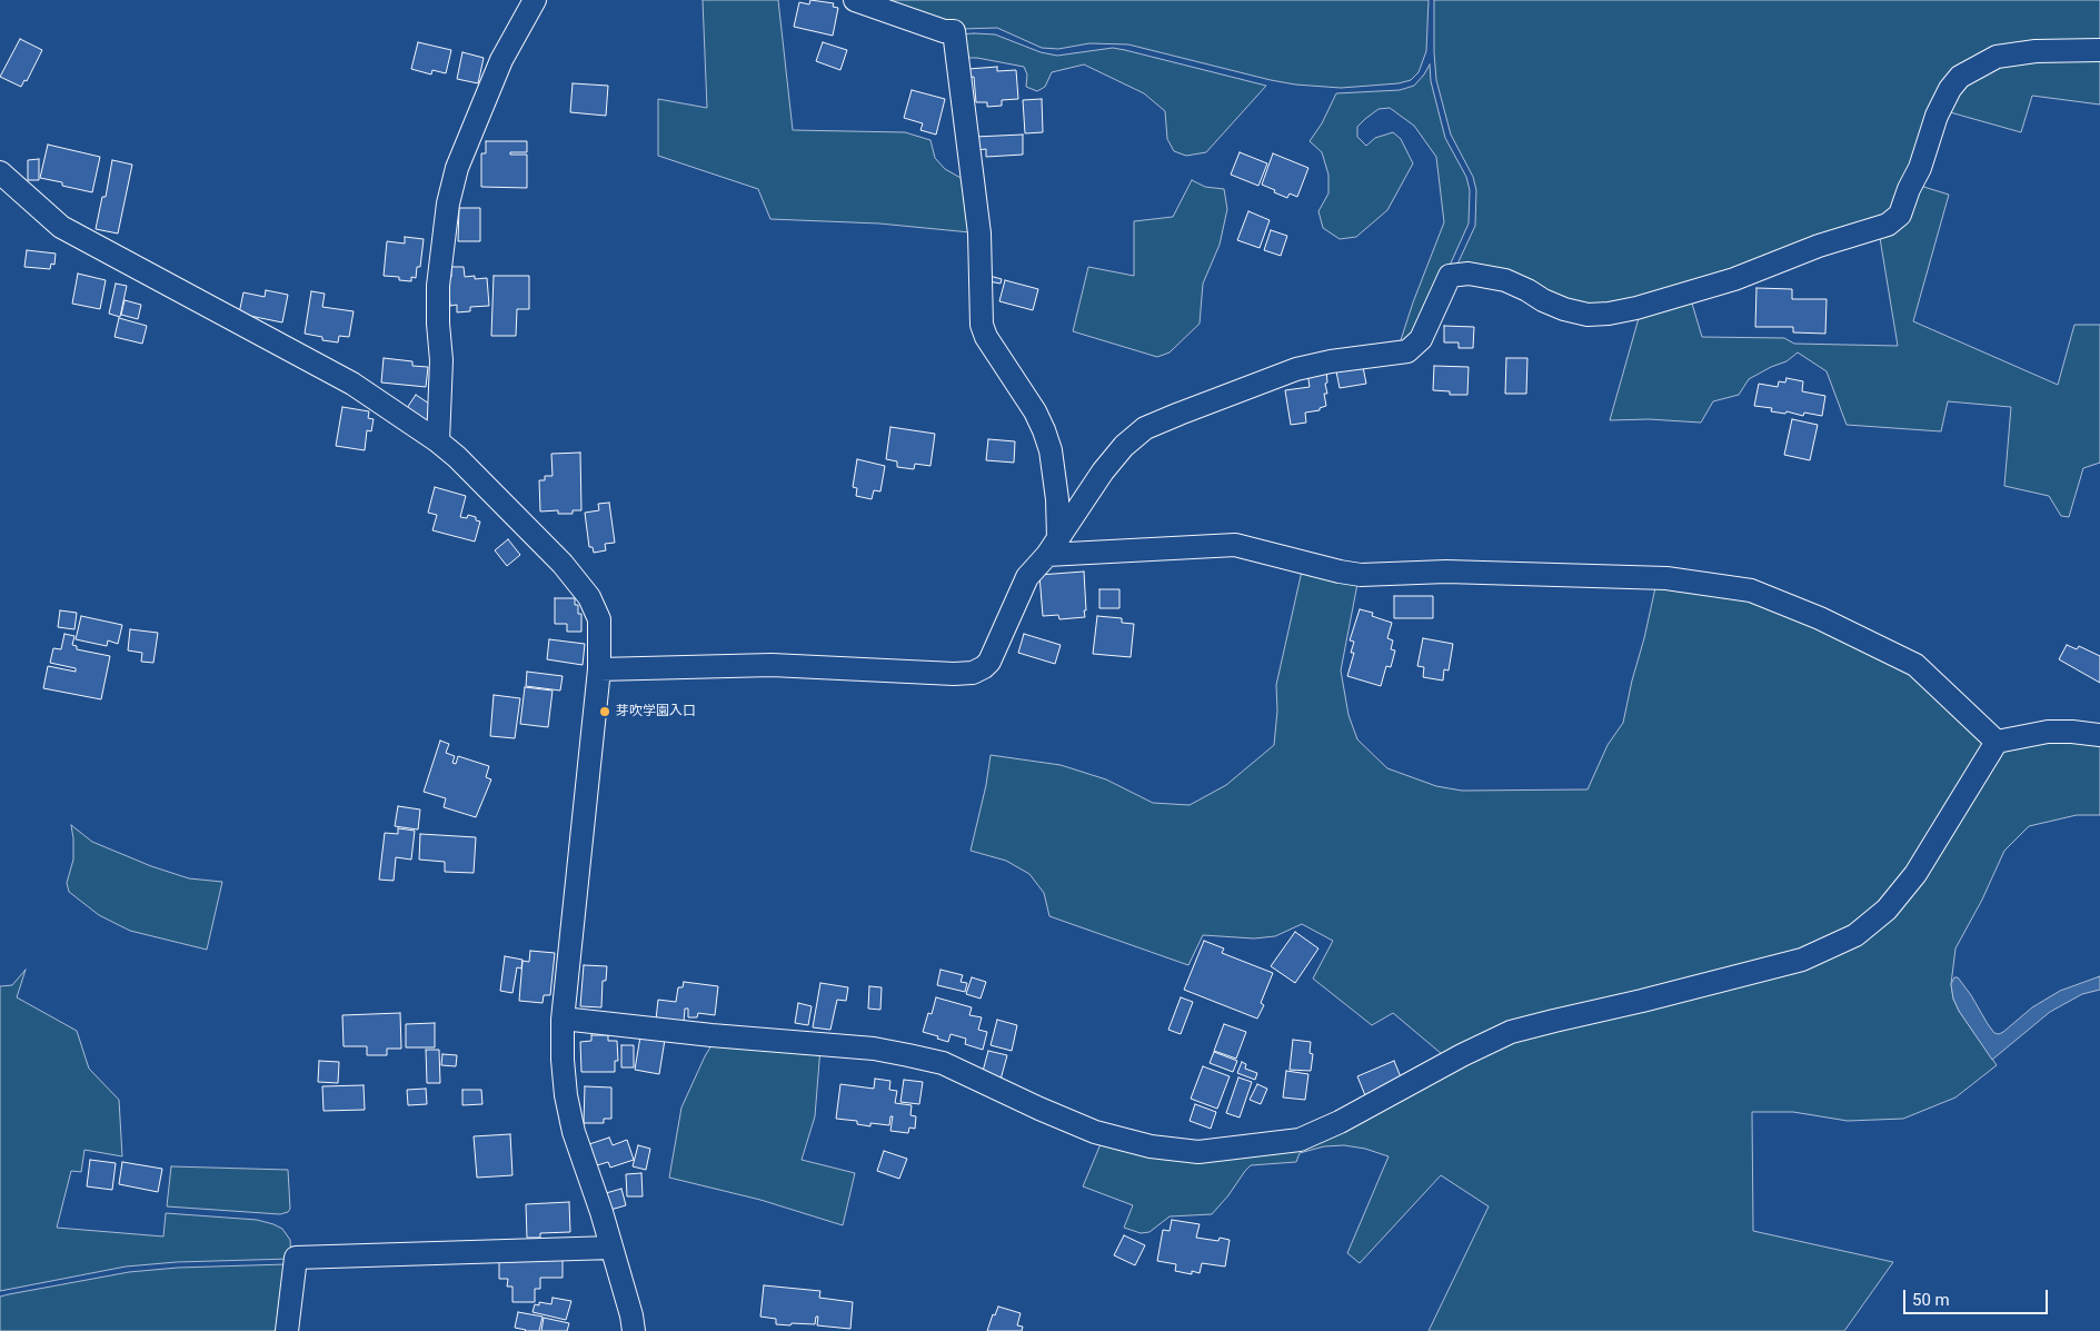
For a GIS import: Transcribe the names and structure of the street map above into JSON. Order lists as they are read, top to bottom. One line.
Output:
{"places":["芽吹学園入口"],"scale_bar":"50 m"}
